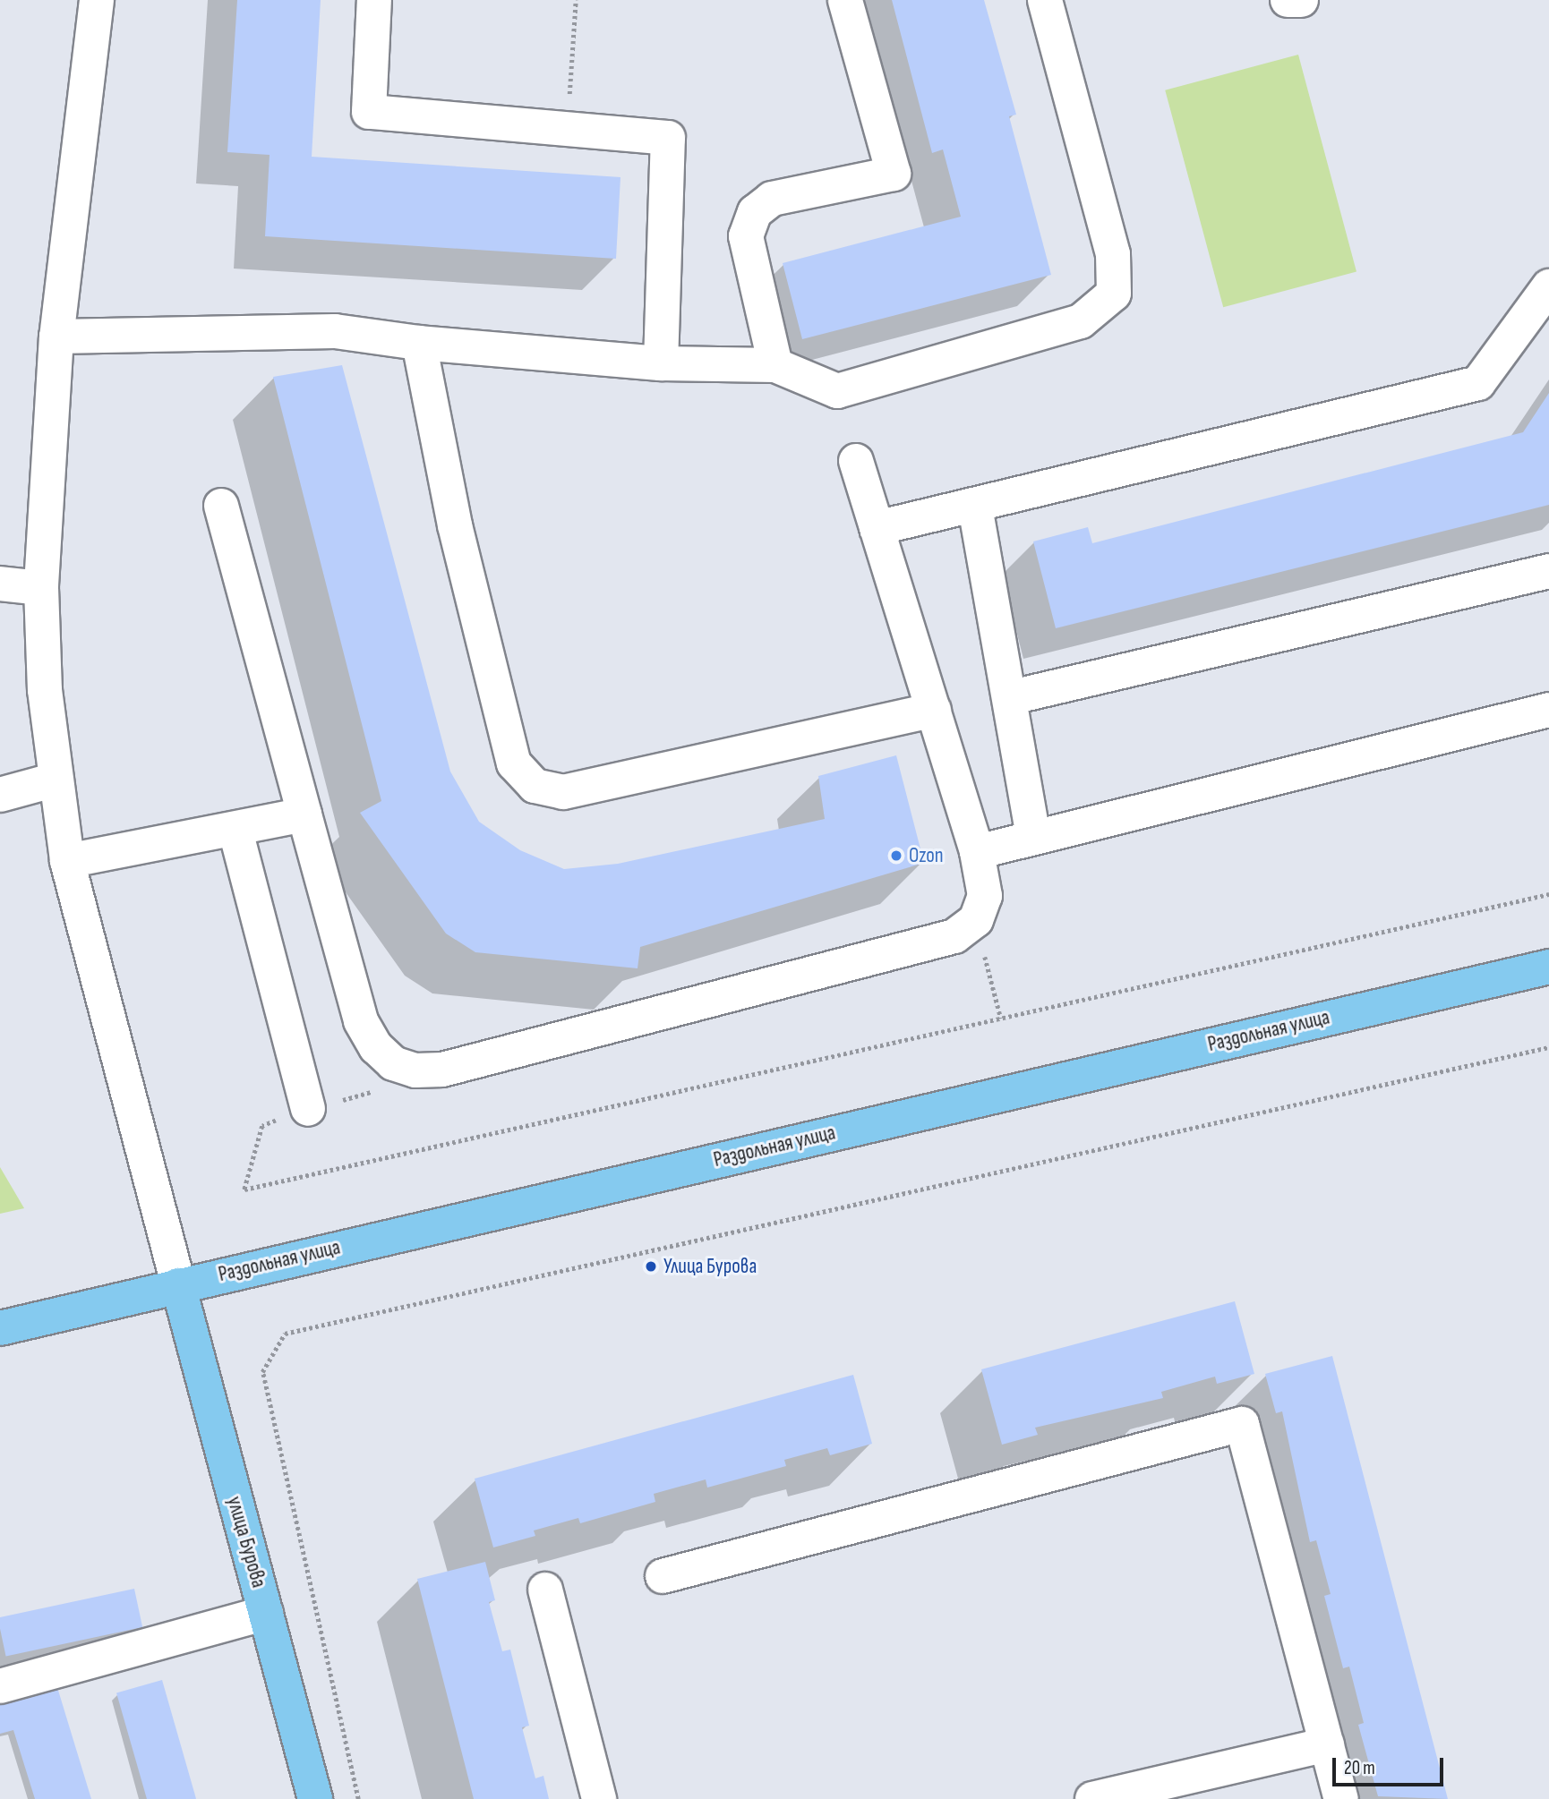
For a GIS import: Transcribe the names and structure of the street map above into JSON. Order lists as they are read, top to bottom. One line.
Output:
{"streets":{"main road":["Раздольная улица","улица Бурова"]},"crossings":[["Раздольная улица","улица Бурова"]],"places":["Ozon","Улица Бурова"],"scale_bar":"20 m"}
